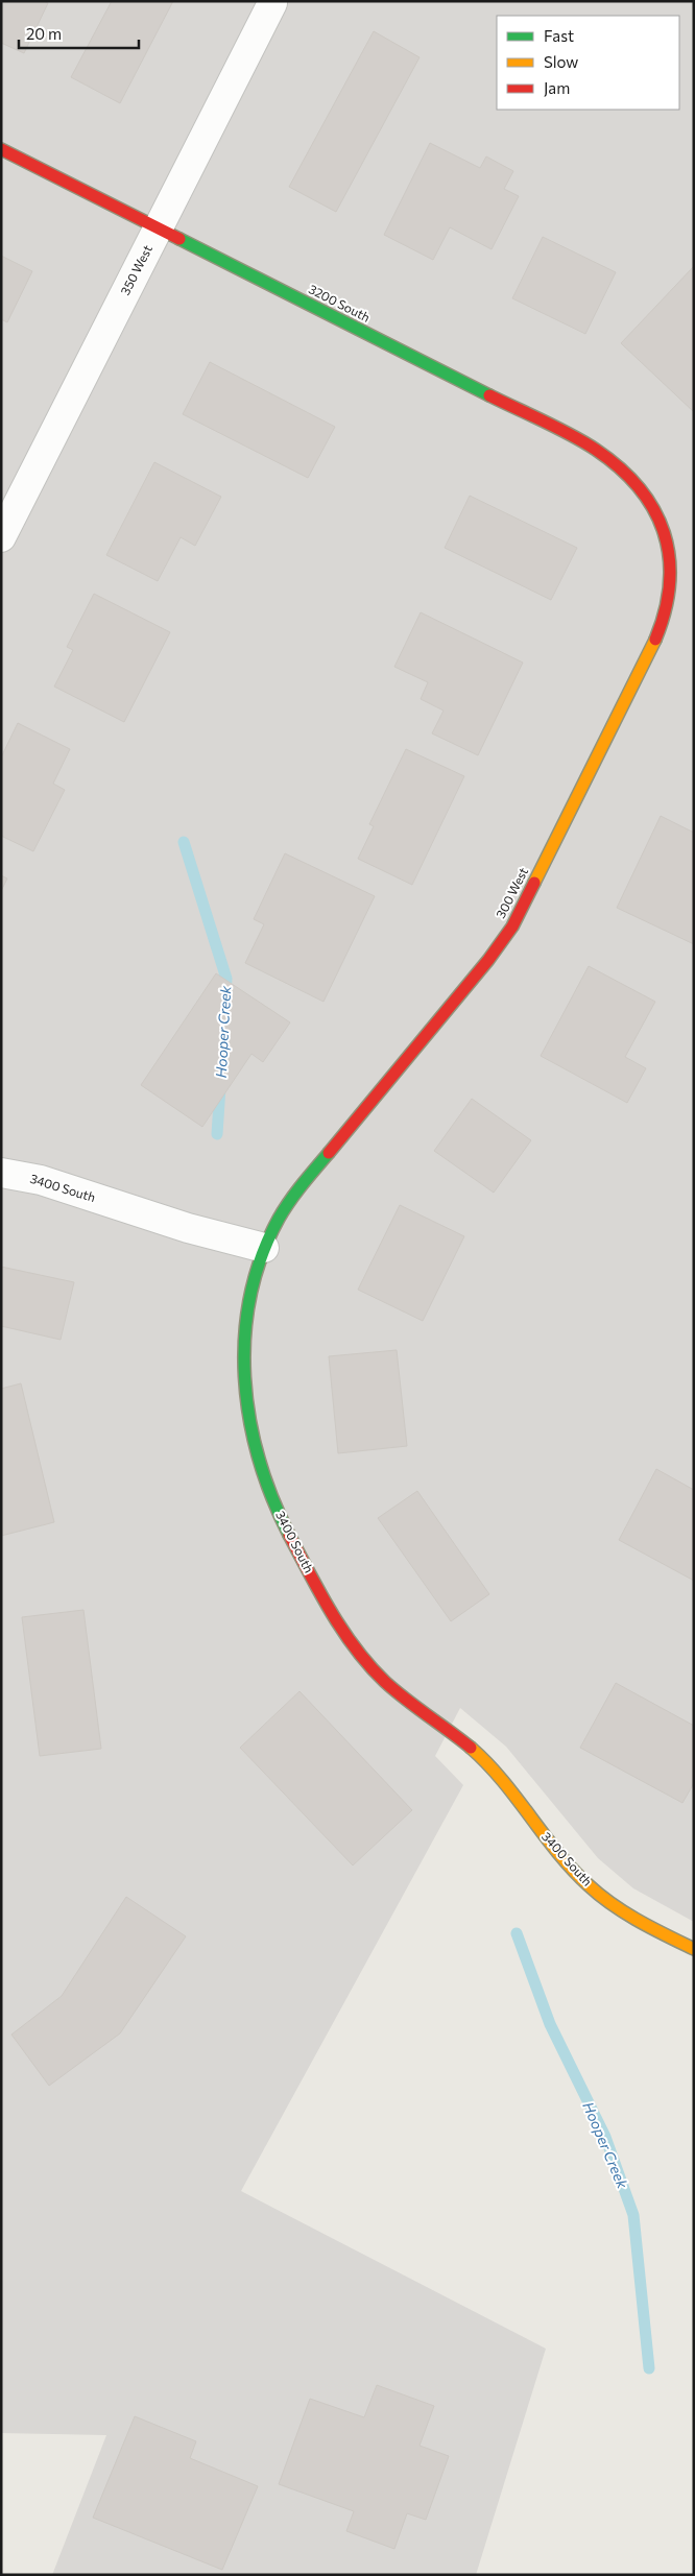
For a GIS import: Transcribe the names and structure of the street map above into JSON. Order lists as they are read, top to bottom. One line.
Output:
{"streets":{"street":["350 West","3200 South","300 West","3400 South"]},"crossings":[["350 West","3200 South"],["3200 South","300 West"],["300 West","3400 South"]],"water":["Hooper Creek"],"legend":["Fast","Slow","Jam"],"scale_bar":"20 m"}
